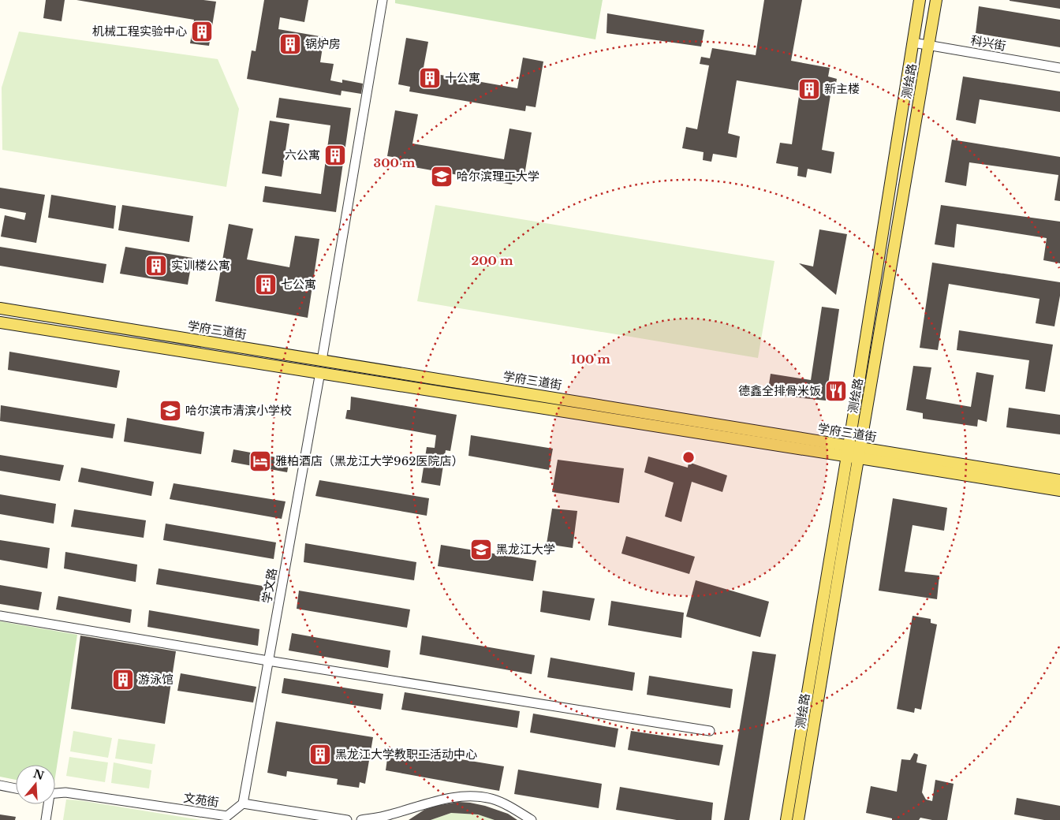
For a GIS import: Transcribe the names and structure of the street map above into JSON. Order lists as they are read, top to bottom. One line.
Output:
{"streets":{"main road":["测绘路","学府三道街"],"street":["科兴街","学文路","文苑街"]},"crossings":[["科兴街","测绘路"],["测绘路","学府三道街"],["学府三道街","学文路"],["学文路","文苑街"]],"places":{"building":["机械工程实验中心","锅炉房","十公寓","新主楼","六公寓","实训楼公寓","七公寓","游泳馆","黑龙江大学教职工活动中心"],"school or university":["哈尔滨理工大学","哈尔滨市清滨小学校","黑龙江大学"],"restaurant":["德鑫全排骨米饭"],"hotel":["雅柏酒店（黑龙江大学962医院店）"]},"north":"top","rings":["300 m","200 m","100 m"]}
